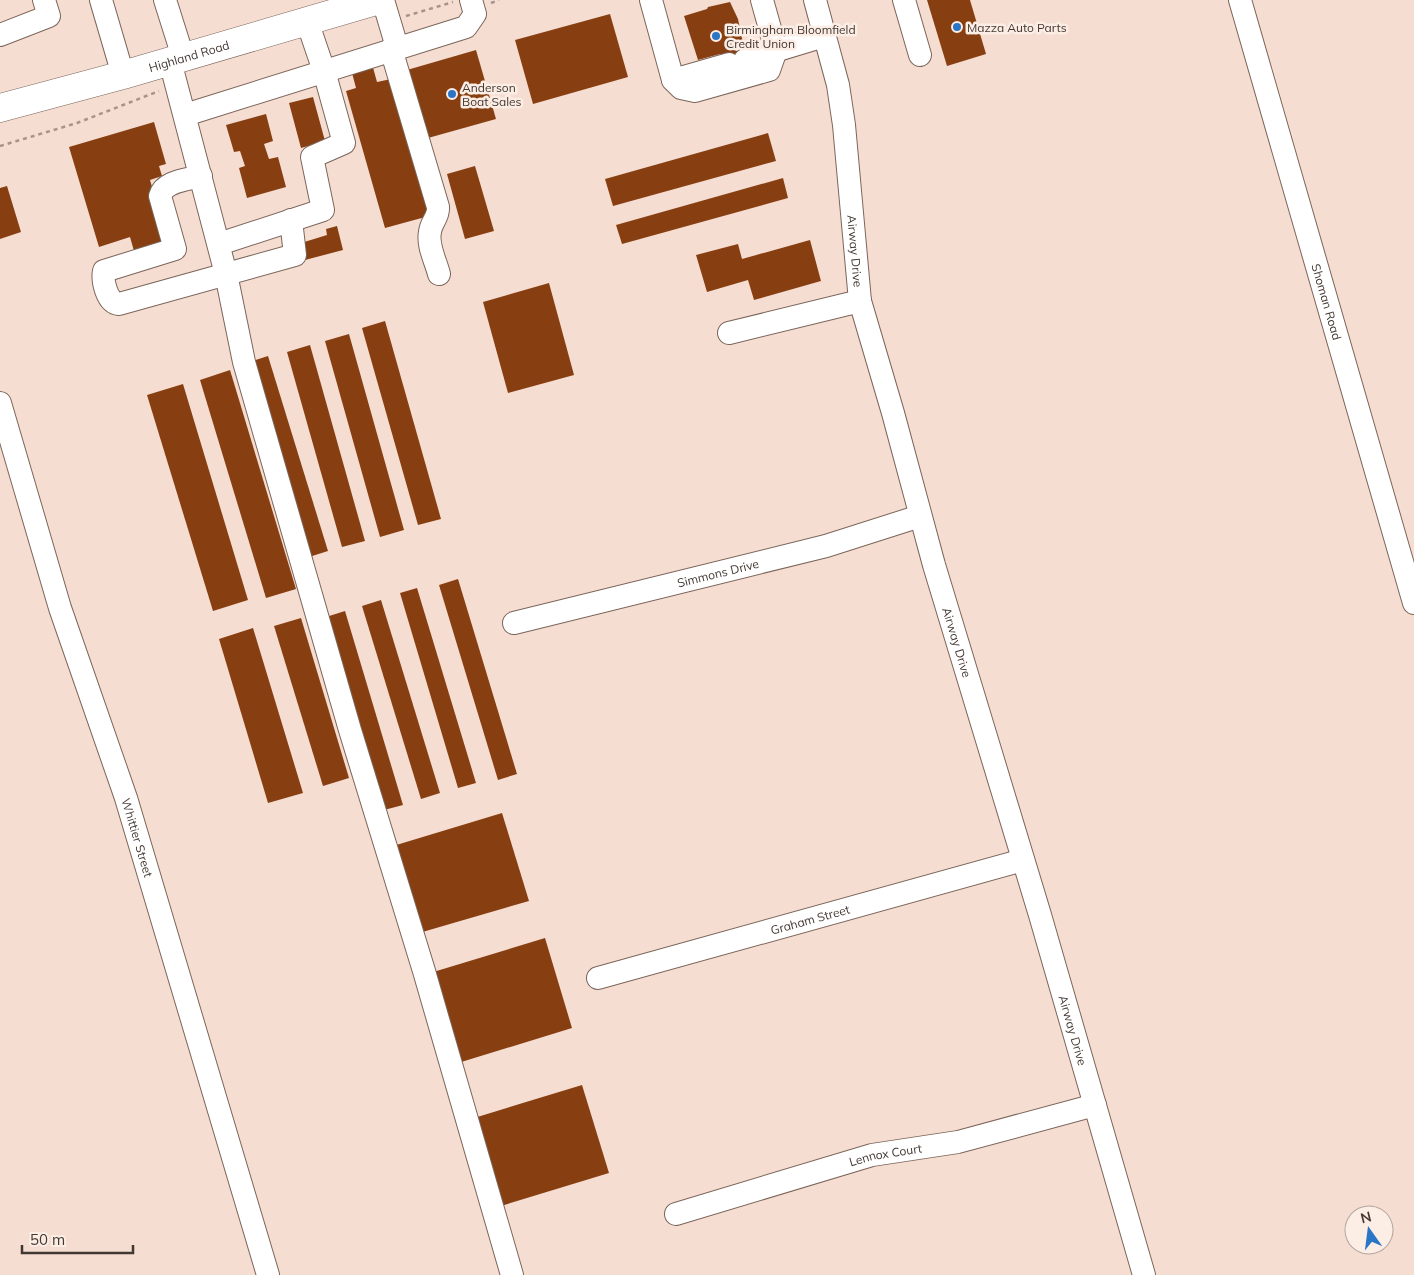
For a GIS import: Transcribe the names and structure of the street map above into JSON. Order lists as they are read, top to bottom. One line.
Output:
{"streets":{"highway":["Highland Road"],"street":["Airway Drive","Shoman Road","Simmons Drive","Whittier Street","Graham Street","Lennox Court"]},"crossings":[["Airway Drive","Simmons Drive"],["Airway Drive","Graham Street"],["Airway Drive","Lennox Court"]],"places":["Mazza Auto Parts","Birmingham Bloomfield Credit Union","Anderson Boat Sales"],"scale_bar":"50 m","north":"top"}
